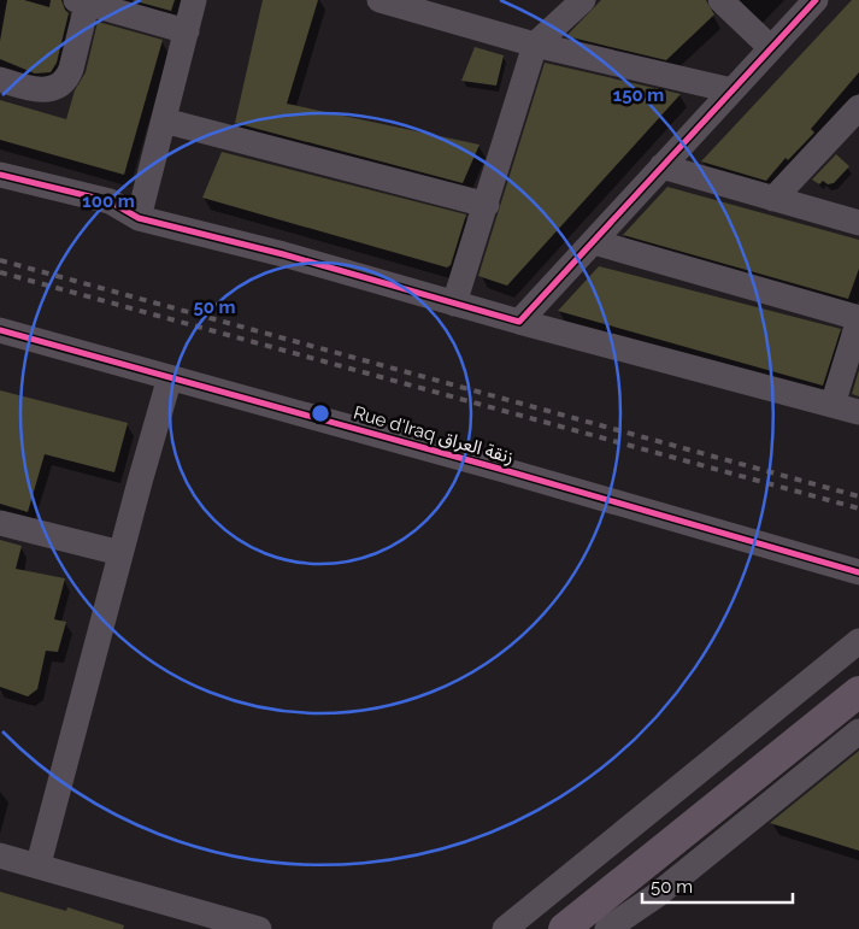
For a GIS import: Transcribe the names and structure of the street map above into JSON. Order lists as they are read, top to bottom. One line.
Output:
{"streets":{"street":["Rue d'Iraq زنقة العراق"]},"scale_bar":"50 m","rings":["150 m","100 m","50 m"]}
